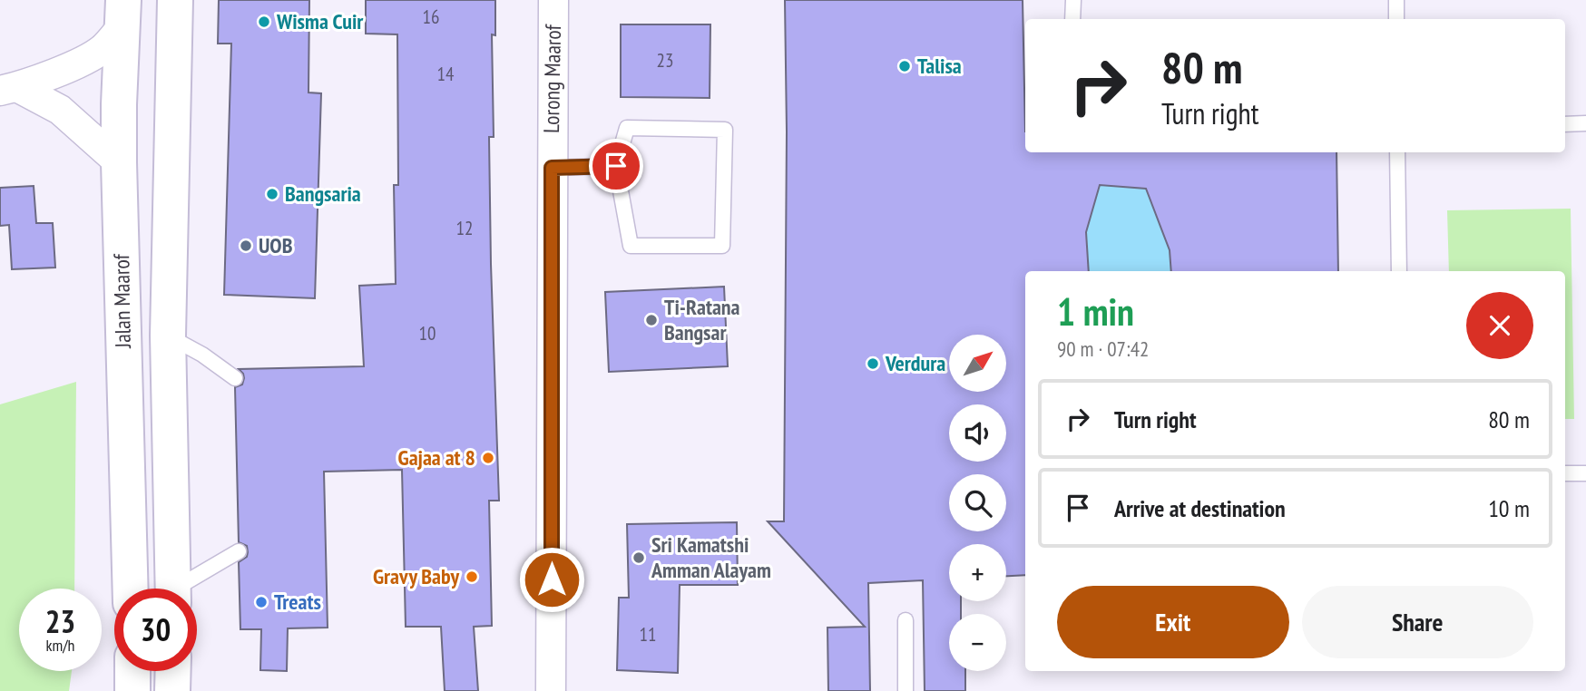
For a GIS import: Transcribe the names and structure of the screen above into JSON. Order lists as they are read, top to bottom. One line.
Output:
{"streets":{"main road":["Jalan Maarof"],"street":["Lorong Maarof"]},"places":["Wisma Cuir","Talisa","Bangsaria","UOB","Ti-Ratana Bangsar","Verdura","Gajaa at 8","Sri Kamatshi Amman Alayam","Gravy Baby","Treats"],"house_numbers":["16","23","14","12","10","11"],"north":"top right","page":{"turn":["80 m","Turn right"],"heading":["1 min","90 m · 07:42"],"map_buttons":["+","−"],"list":[{"name":"Turn right","value":"80 m"},{"name":"Arrive at destination","value":"10 m"}],"buttons":["Exit","Share"],"speed":"23 km/h","limit":"30"}}
